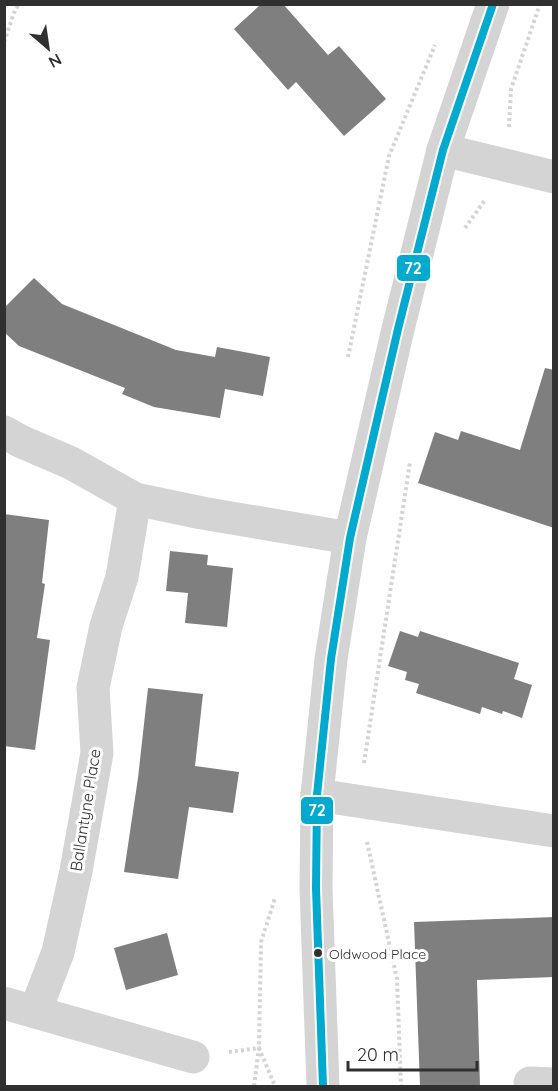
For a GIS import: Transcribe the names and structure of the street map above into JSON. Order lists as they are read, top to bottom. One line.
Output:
{"streets":{"street":["Ballantyne Place"]},"places":["Oldwood Place"],"lines":["transit line 72"],"scale_bar":"20 m","north":"bottom right"}
